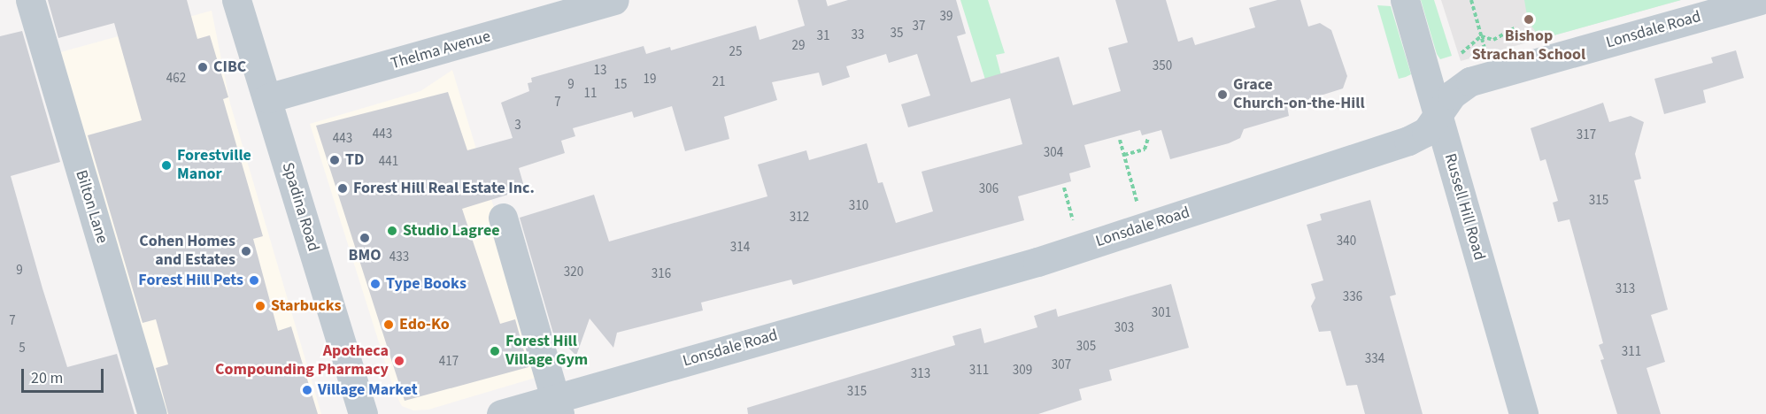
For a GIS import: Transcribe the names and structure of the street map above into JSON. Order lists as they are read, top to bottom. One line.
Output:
{"streets":{"street":["Lonsdale Road","Thelma Avenue","Bilton Lane","Spadina Road","Russell Hill Road"]},"crossings":[["Lonsdale Road","Russell Hill Road"],["Thelma Avenue","Spadina Road"]],"places":["Bishop Strachan School","CIBC","Grace Church-on-the-Hill","TD","Forestville Manor","Forest Hill Real Estate Inc.","Studio Lagree","BMO","Cohen Homes and Estates","Forest Hill Pets","Type Books","Starbucks","Edo-Ko","Forest Hill Village Gym","Apotheca Compounding Pharmacy","Village Market"],"house_numbers":["39","37","35","33","31","29","25","350","13","462","19","21","9","15","11","7","3","443","317","443","304","441","306","315","310","312","340","314","433","9","320","316","313","336","301","7","303","305","5","311","334","417","307","311","309","313","315"],"scale_bar":"20 m"}
